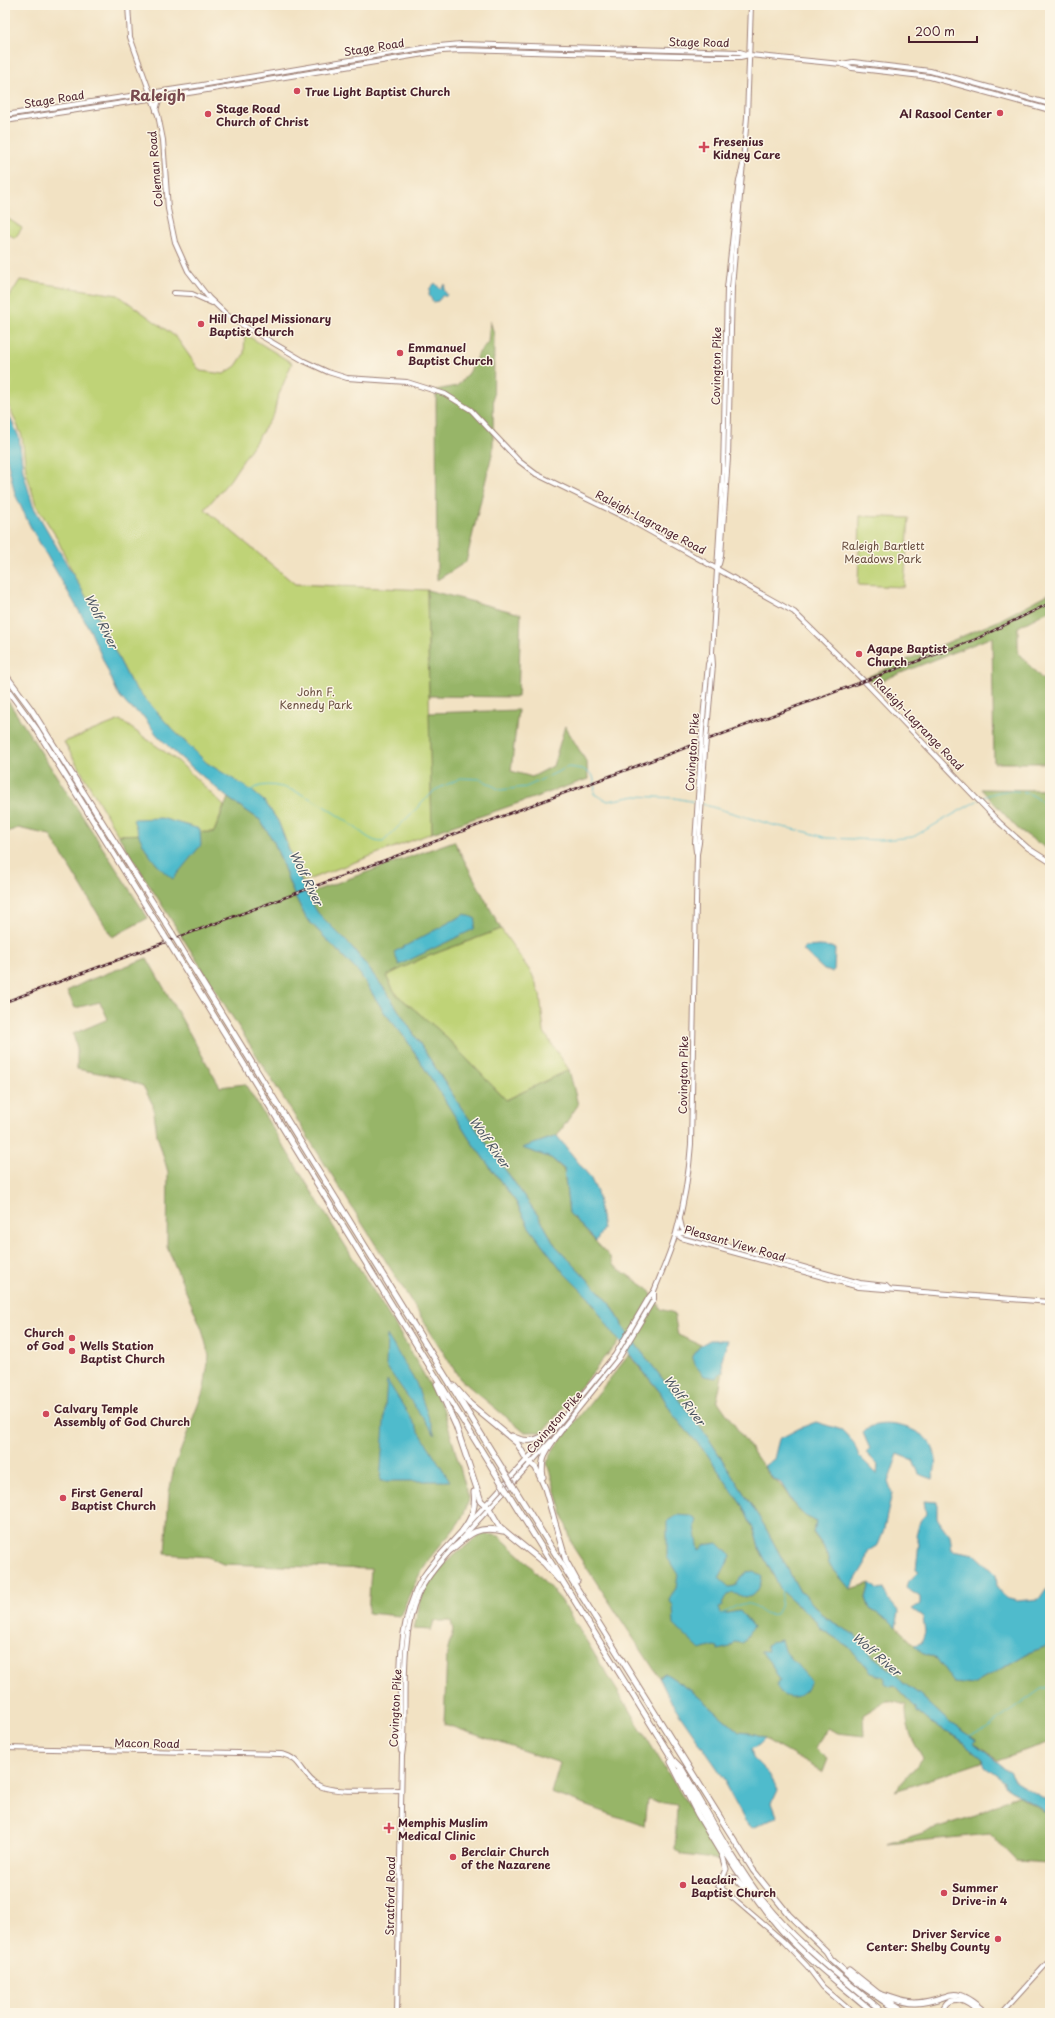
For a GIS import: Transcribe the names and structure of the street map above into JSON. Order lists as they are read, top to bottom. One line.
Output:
{"streets":{"main road":["Stage Road","Coleman Road","Covington Pike","Raleigh-Lagrange Road","Pleasant View Road","Macon Road","Stratford Road"]},"crossings":[["Stage Road","Coleman Road"],["Stage Road","Covington Pike"],["Coleman Road","Raleigh-Lagrange Road"],["Covington Pike","Raleigh-Lagrange Road"],["Covington Pike","Pleasant View Road"],["Covington Pike","Stratford Road"],["Macon Road","Stratford Road"]],"districts":["Raleigh"],"water":["Wolf River"],"parks":["Raleigh Bartlett Meadows Park","John F. Kennedy Park"],"places":{"other":["True Light Baptist Church","Al Rasool Center","Stage Road Church of Christ","Hill Chapel Missionary Baptist Church","Emmanuel Baptist Church","Agape Baptist Church","Church of God","Wells Station Baptist Church","Calvary Temple Assembly of God Church","First General Baptist Church","Berclair Church of the Nazarene","Leaclair Baptist Church","Summer Drive-in 4","Driver Service Center: Shelby County"],"health":["Fresenius Kidney Care","Memphis Muslim Medical Clinic"]},"scale_bar":"200 m"}
